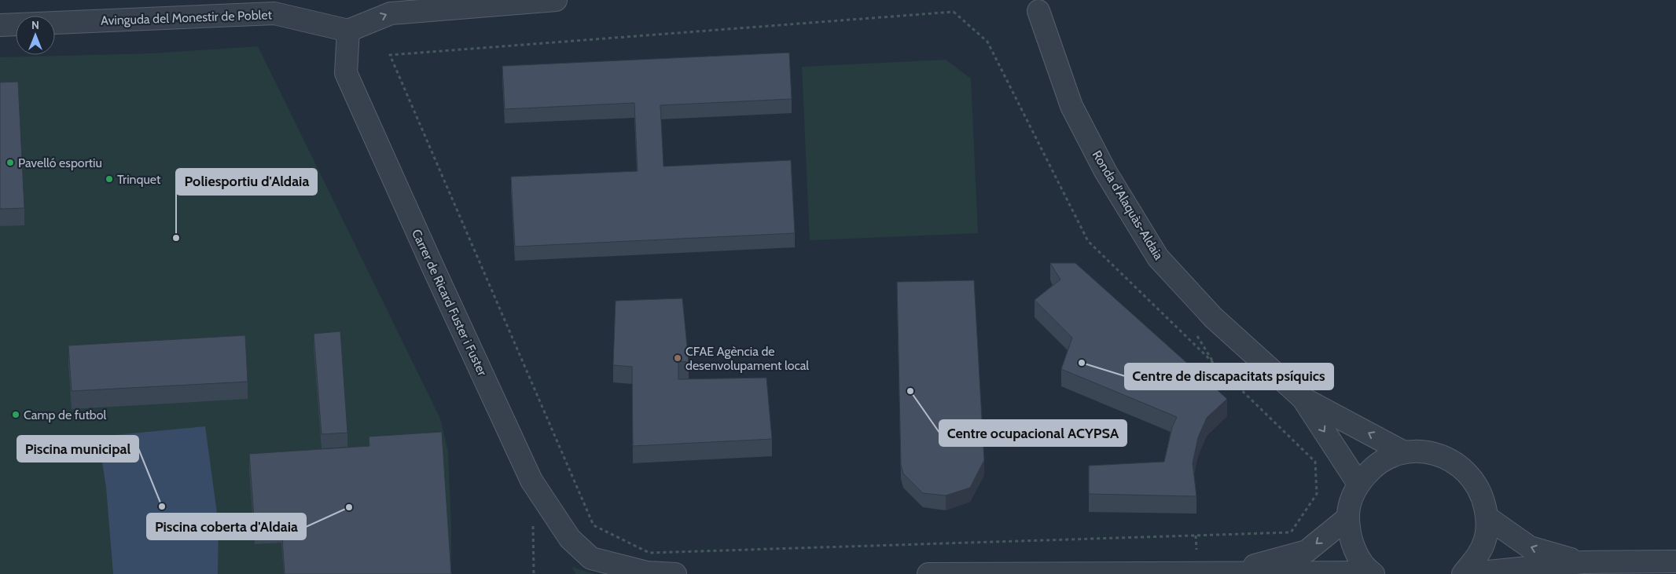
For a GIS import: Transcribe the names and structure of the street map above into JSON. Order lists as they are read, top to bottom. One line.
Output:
{"streets":{"street":["Avinguda del Monestir de Poblet","Ronda d'Alaquàs-Aldaia","Carrer de Ricard Fuster i Fuster"]},"crossings":[["Avinguda del Monestir de Poblet","Carrer de Ricard Fuster i Fuster"]],"places":["Pavelló esportiu","Trinquet","Poliesportiu d'Aldaia","CFAE Agència de desenvolupament local","Centre de discapacitats psíquics","Centre ocupacional ACYPSA","Camp de futbol","Piscina municipal","Piscina coberta d'Aldaia"],"north":"top"}
